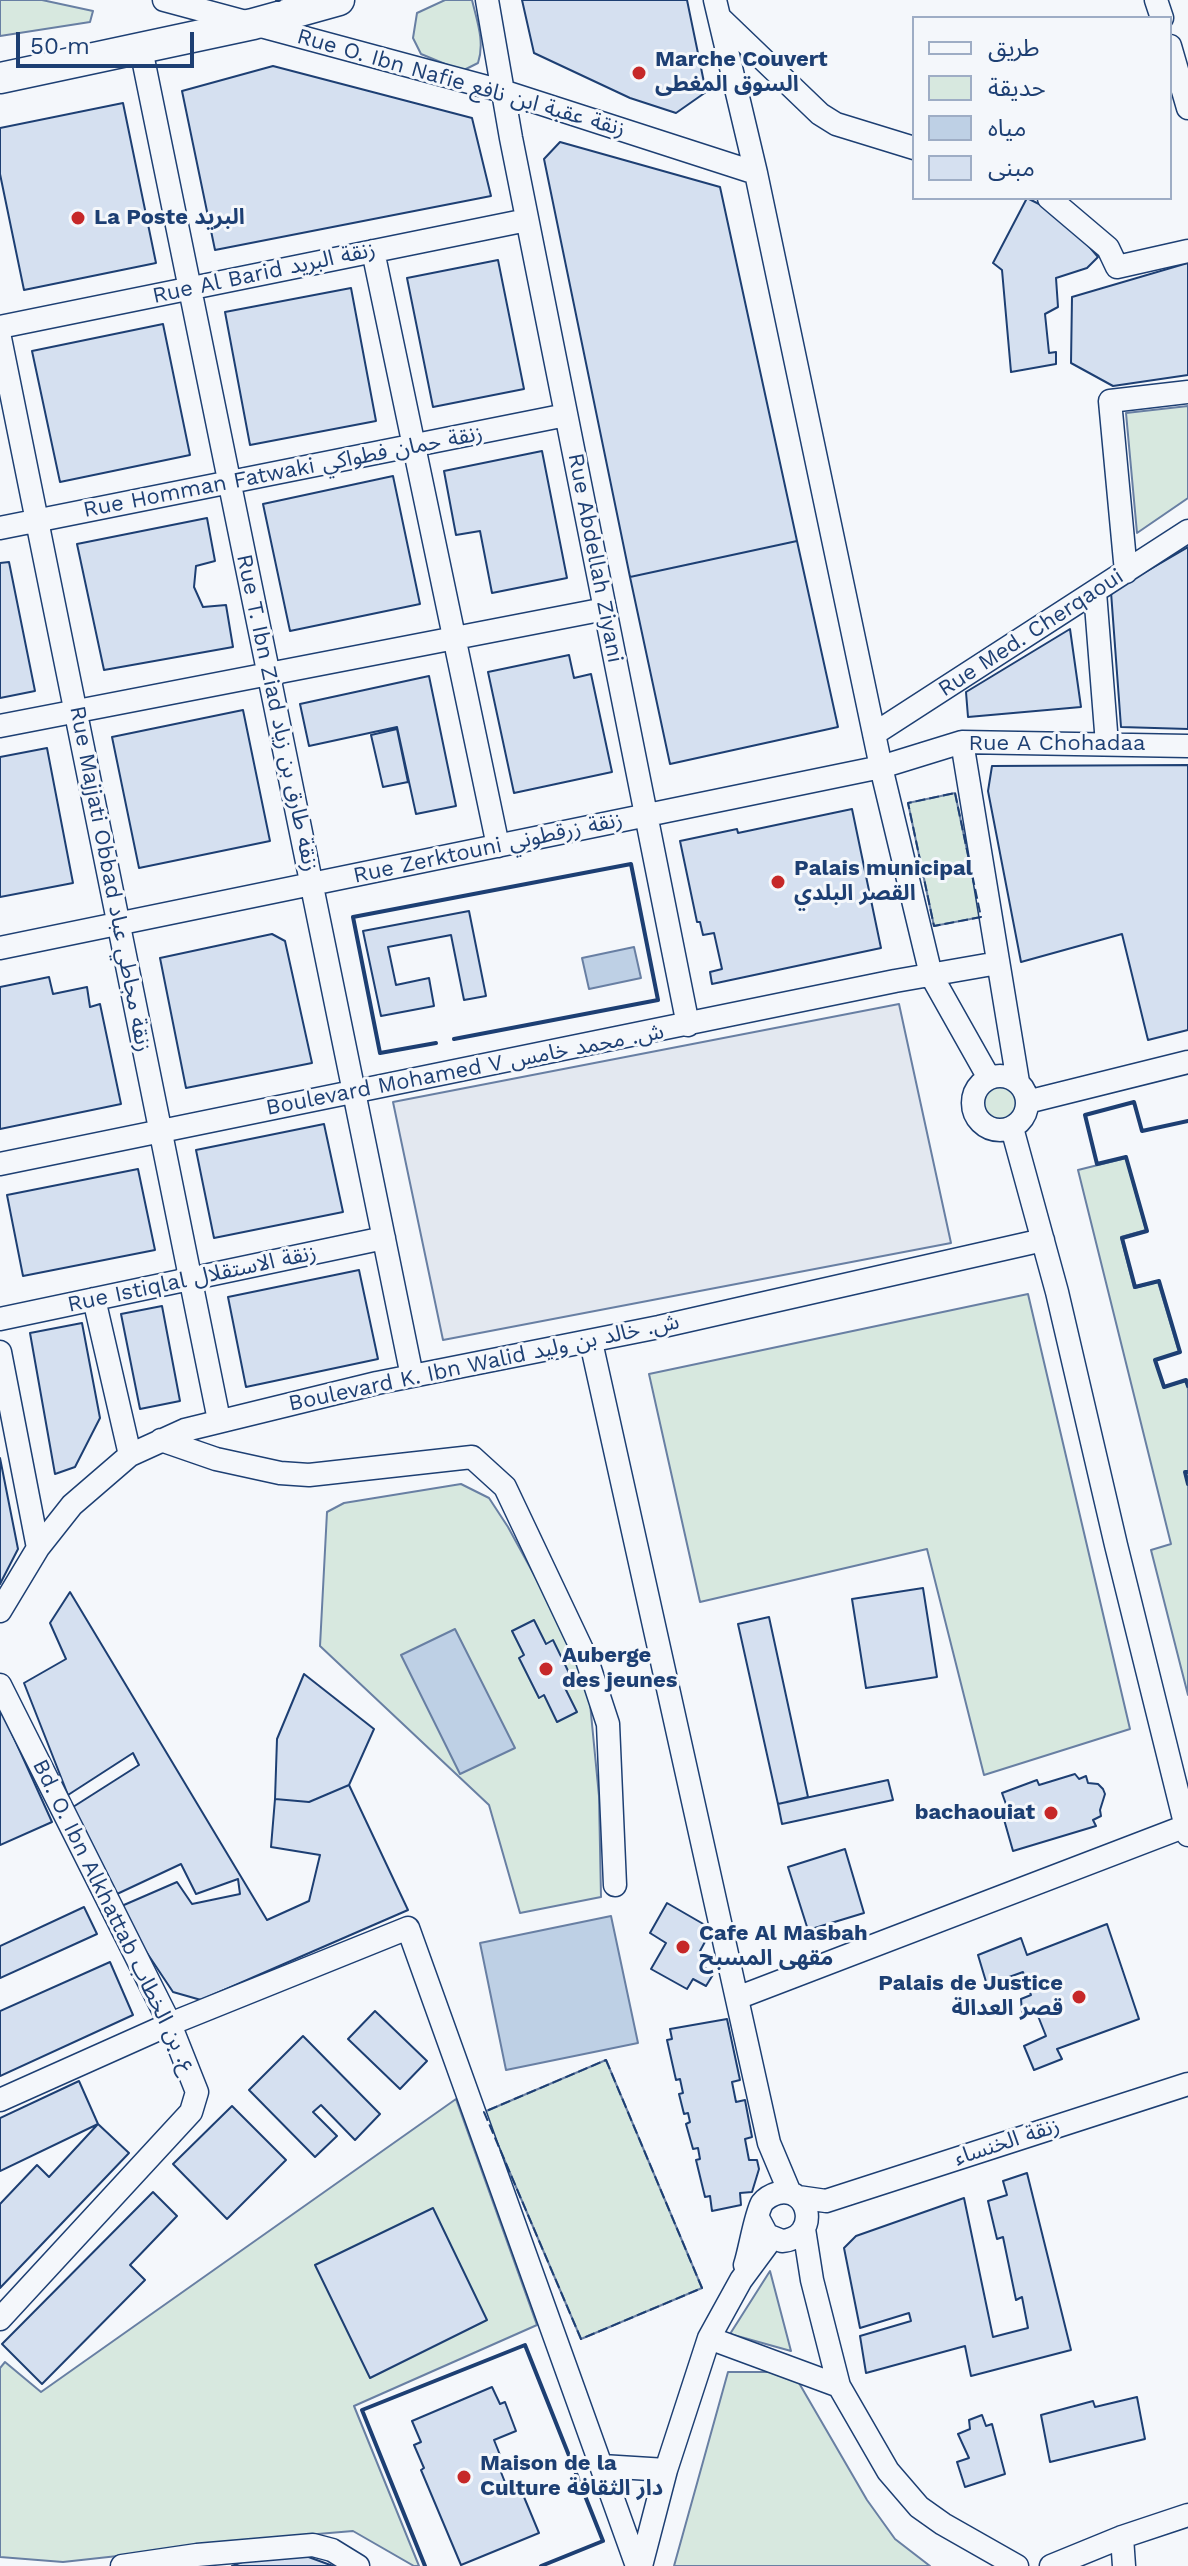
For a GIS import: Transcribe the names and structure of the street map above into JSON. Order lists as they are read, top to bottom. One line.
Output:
{"streets":{"street":["Rue O. Ibn Nafie زنقة عقبة ابن نافع","Rue Al Barid زنقة البريد","Rue Homman Fatwaki زنقة حمان فطواكي","Rue Abdellah Ziyani","Rue Med. Cherqaoui","Rue T. Ibn Ziad زنقة طارق بن زياد","Rue A Chohadaa","Rue Zerktouni زنقة زرقطوني","Rue Majjati Obbad زنقة مجاطي عباد","Boulevard Mohamed V ش. محمد خامس","Rue Istiqlal زنقة الاستقلال","Boulevard K. Ibn Walid ش. خالد بن وليد","Bd. O. Ibn Alkhattab ع. بن الخطاب","زنقة الخنساء"]},"crossings":[["Rue O. Ibn Nafie زنقة عقبة ابن نافع","Rue Abdellah Ziyani"],["Rue Al Barid زنقة البريد","Rue Abdellah Ziyani"],["Rue Al Barid زنقة البريد","Rue T. Ibn Ziad زنقة طارق بن زياد"],["Rue Homman Fatwaki زنقة حمان فطواكي","Rue Abdellah Ziyani"],["Rue Homman Fatwaki زنقة حمان فطواكي","Rue T. Ibn Ziad زنقة طارق بن زياد"],["Rue Homman Fatwaki زنقة حمان فطواكي","Rue Majjati Obbad زنقة مجاطي عباد"],["Rue Abdellah Ziyani","Rue Zerktouni زنقة زرقطوني"],["Rue Abdellah Ziyani","Boulevard Mohamed V ش. محمد خامس"],["Rue T. Ibn Ziad زنقة طارق بن زياد","Rue Zerktouni زنقة زرقطوني"],["Rue T. Ibn Ziad زنقة طارق بن زياد","Boulevard Mohamed V ش. محمد خامس"],["Rue T. Ibn Ziad زنقة طارق بن زياد","Rue Istiqlal زنقة الاستقلال"],["Rue T. Ibn Ziad زنقة طارق بن زياد","Boulevard K. Ibn Walid ش. خالد بن وليد"],["Rue A Chohadaa","Rue Zerktouni زنقة زرقطوني"],["Rue Zerktouni زنقة زرقطوني","Rue Majjati Obbad زنقة مجاطي عباد"],["Rue Majjati Obbad زنقة مجاطي عباد","Boulevard Mohamed V ش. محمد خامس"],["Rue Majjati Obbad زنقة مجاطي عباد","Rue Istiqlal زنقة الاستقلال"],["Rue Majjati Obbad زنقة مجاطي عباد","Boulevard K. Ibn Walid ش. خالد بن وليد"]],"places":["Marche Couvert السوق المغطى","La Poste البريد","Palais municipal القصر البلدي","Auberge des jeunes","bachaouiat","Cafe Al Masbah مقهى المسبح","Palais de Justice قصر العدالة","Maison de la Culture دار الثقافة"],"legend":["طريق","حديقة","مياه","مبنى"],"scale_bar":"50 m"}
